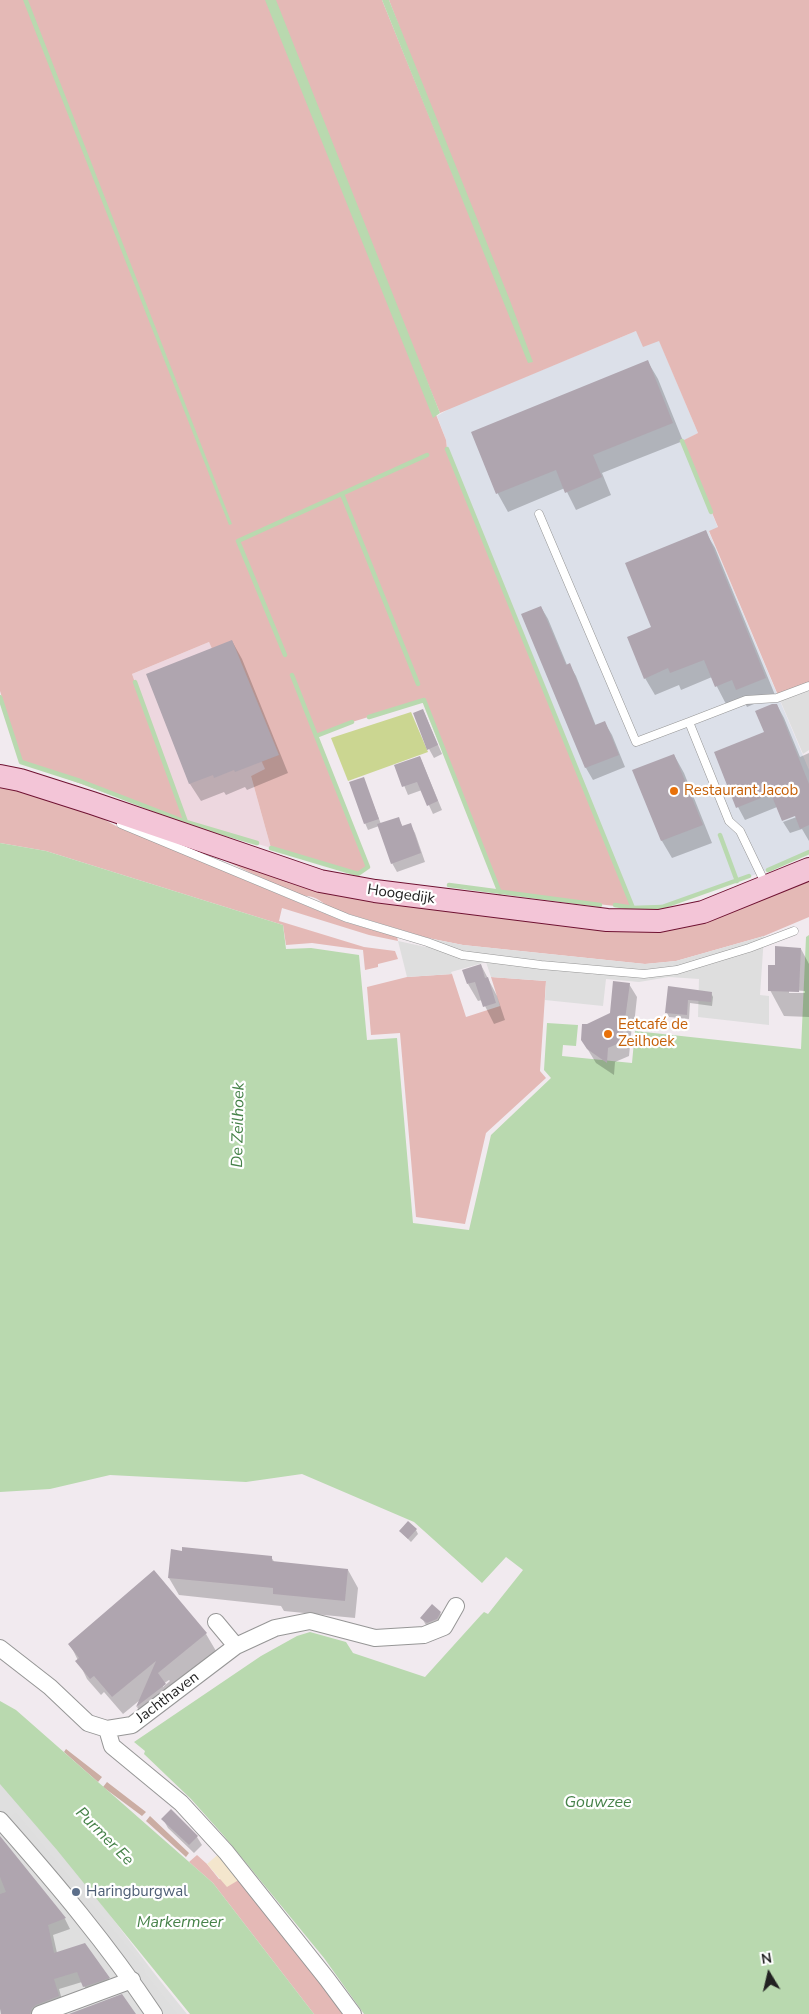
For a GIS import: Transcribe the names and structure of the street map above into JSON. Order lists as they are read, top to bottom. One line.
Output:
{"streets":{"street":["Hoogedijk","Jachthaven"]},"water":["De Zeilhoek","Gouwzee","Purmer Ee","Markermeer"],"places":["Restaurant Jacob","Eetcafé de Zeilhoek","Haringburgwal"],"north":"top"}
